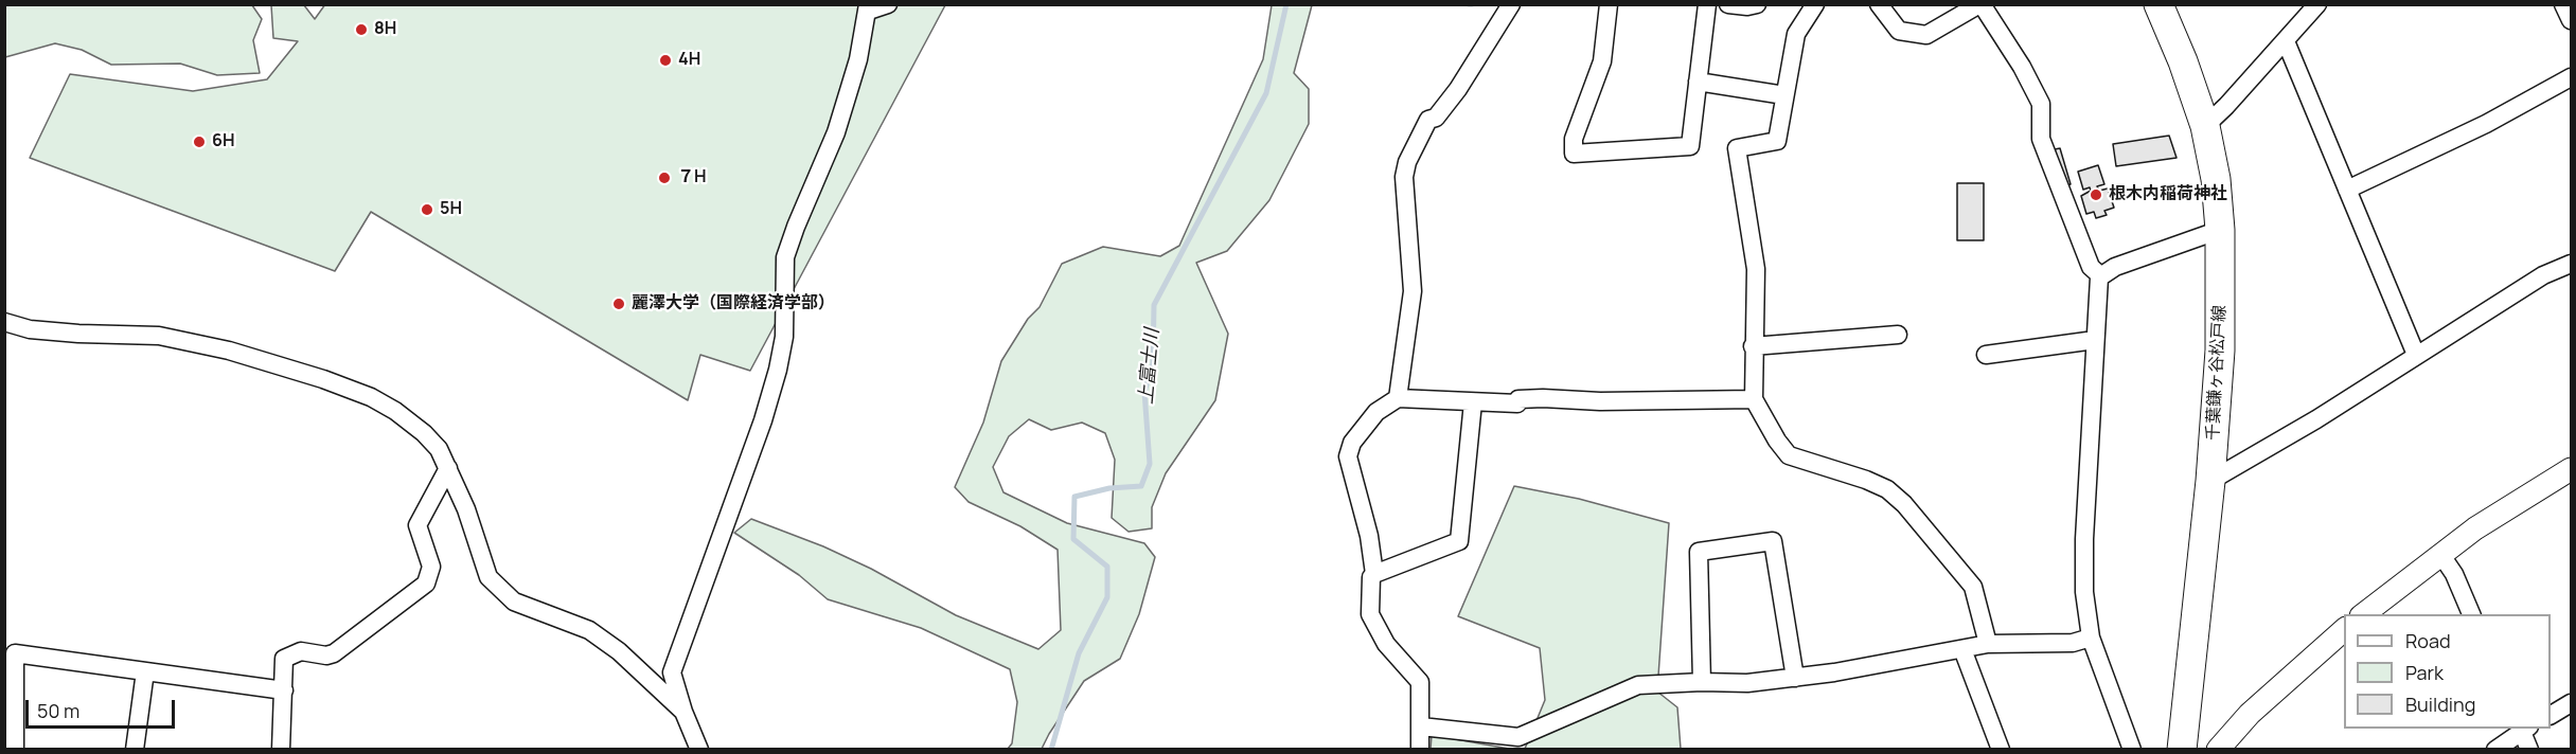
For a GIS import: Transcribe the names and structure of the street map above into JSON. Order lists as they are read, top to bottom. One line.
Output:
{"streets":{"main road":["千葉鎌ヶ谷松戸線"]},"water":["上富士川"],"places":["8H","4H","6H","７H","根木内稲荷神社","5H","麗澤大学（国際経済学部）"],"legend":["Road","Park","Building"],"scale_bar":"50 m"}
